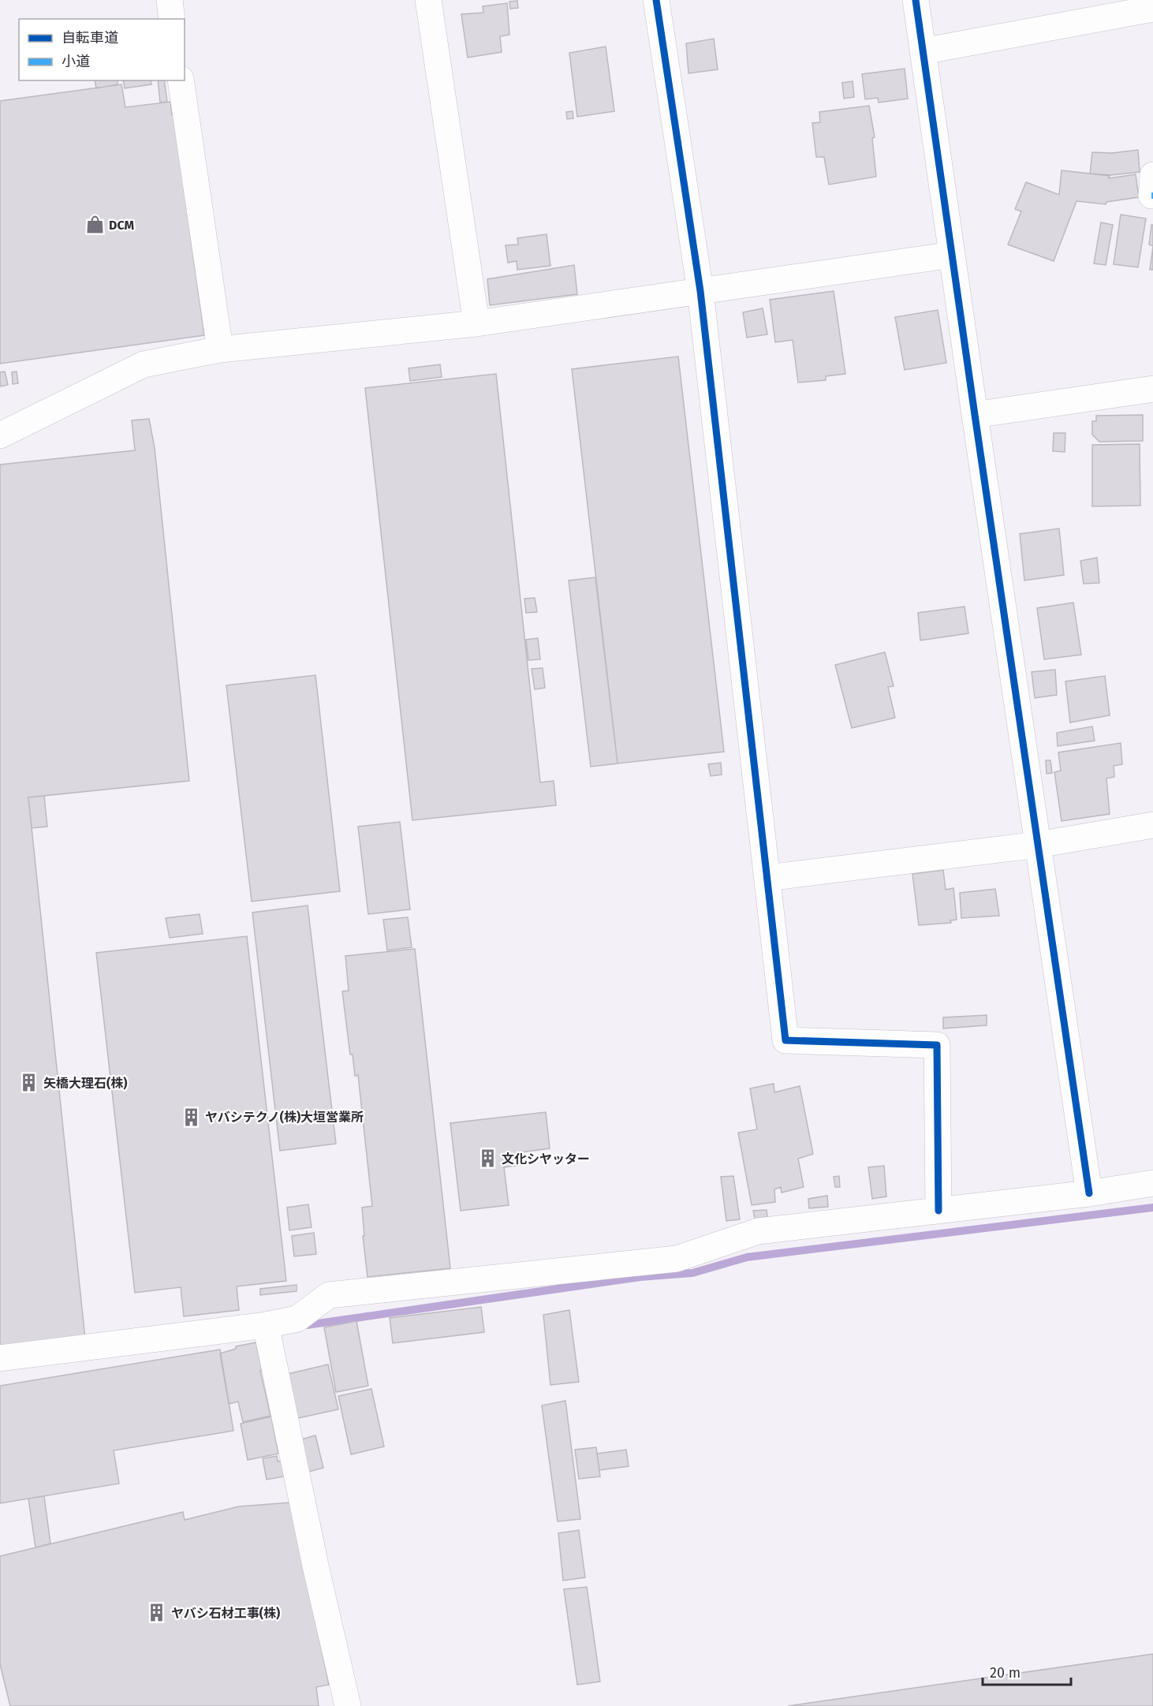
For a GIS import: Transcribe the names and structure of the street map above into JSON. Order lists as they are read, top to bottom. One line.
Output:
{"places":{"shop":["DCM"],"building":["矢橋大理石(株)","ヤバシテクノ(株)大垣営業所","文化シヤッター","ヤバシ石材工事(株)"]},"legend":["自転車道","小道"],"scale_bar":"20 m"}
